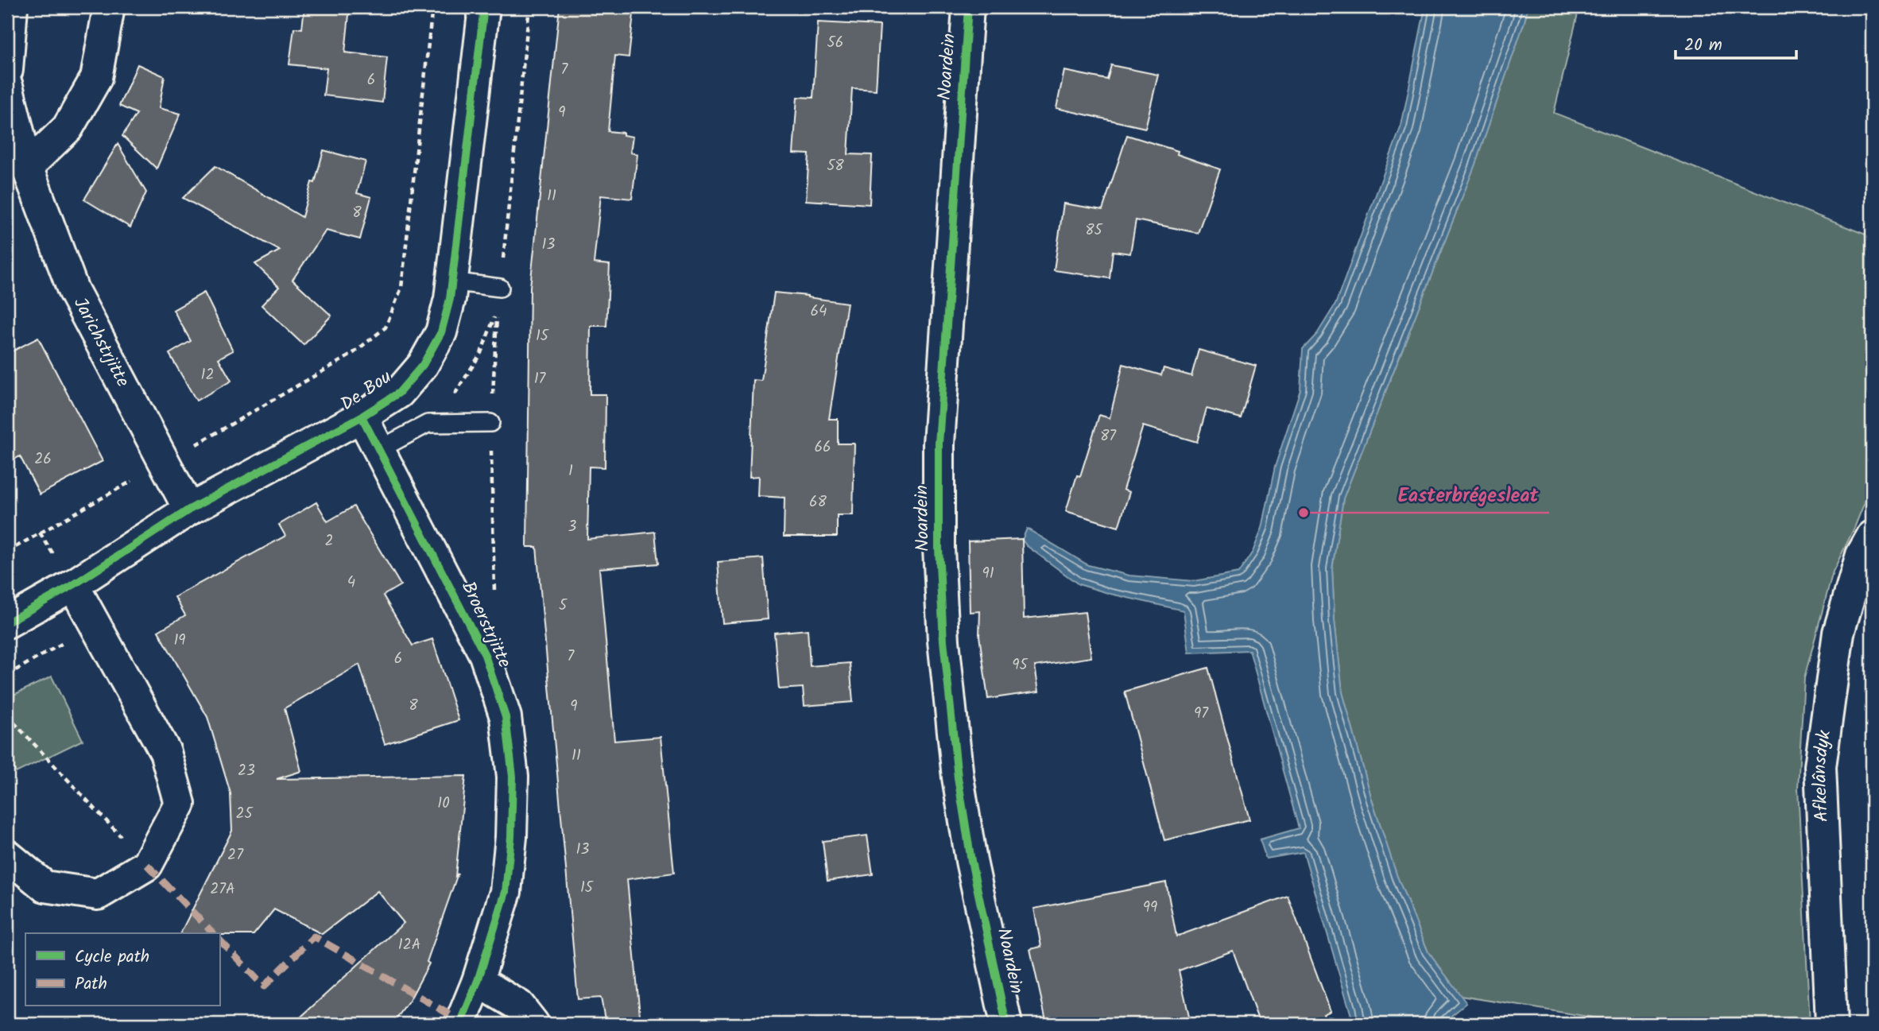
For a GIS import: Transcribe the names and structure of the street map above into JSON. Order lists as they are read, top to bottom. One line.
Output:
{"streets":{"street":["Noardein","Jarichstrjitte","De Bou","Broerstrjitte","Afkelânsdyk"]},"crossings":[["Jarichstrjitte","De Bou"],["De Bou","Broerstrjitte"]],"places":["Easterbrégesleat"],"house_numbers":["56","7","6","9","58","11","8","85","13","64","15","12","17","87","66","26","1","68","3","2","91","4","5","19","7","6","95","8","9","97","11","23","10","25","13","27","15","27A","99","12A"],"legend":["Cycle path","Path"],"scale_bar":"20 m"}
